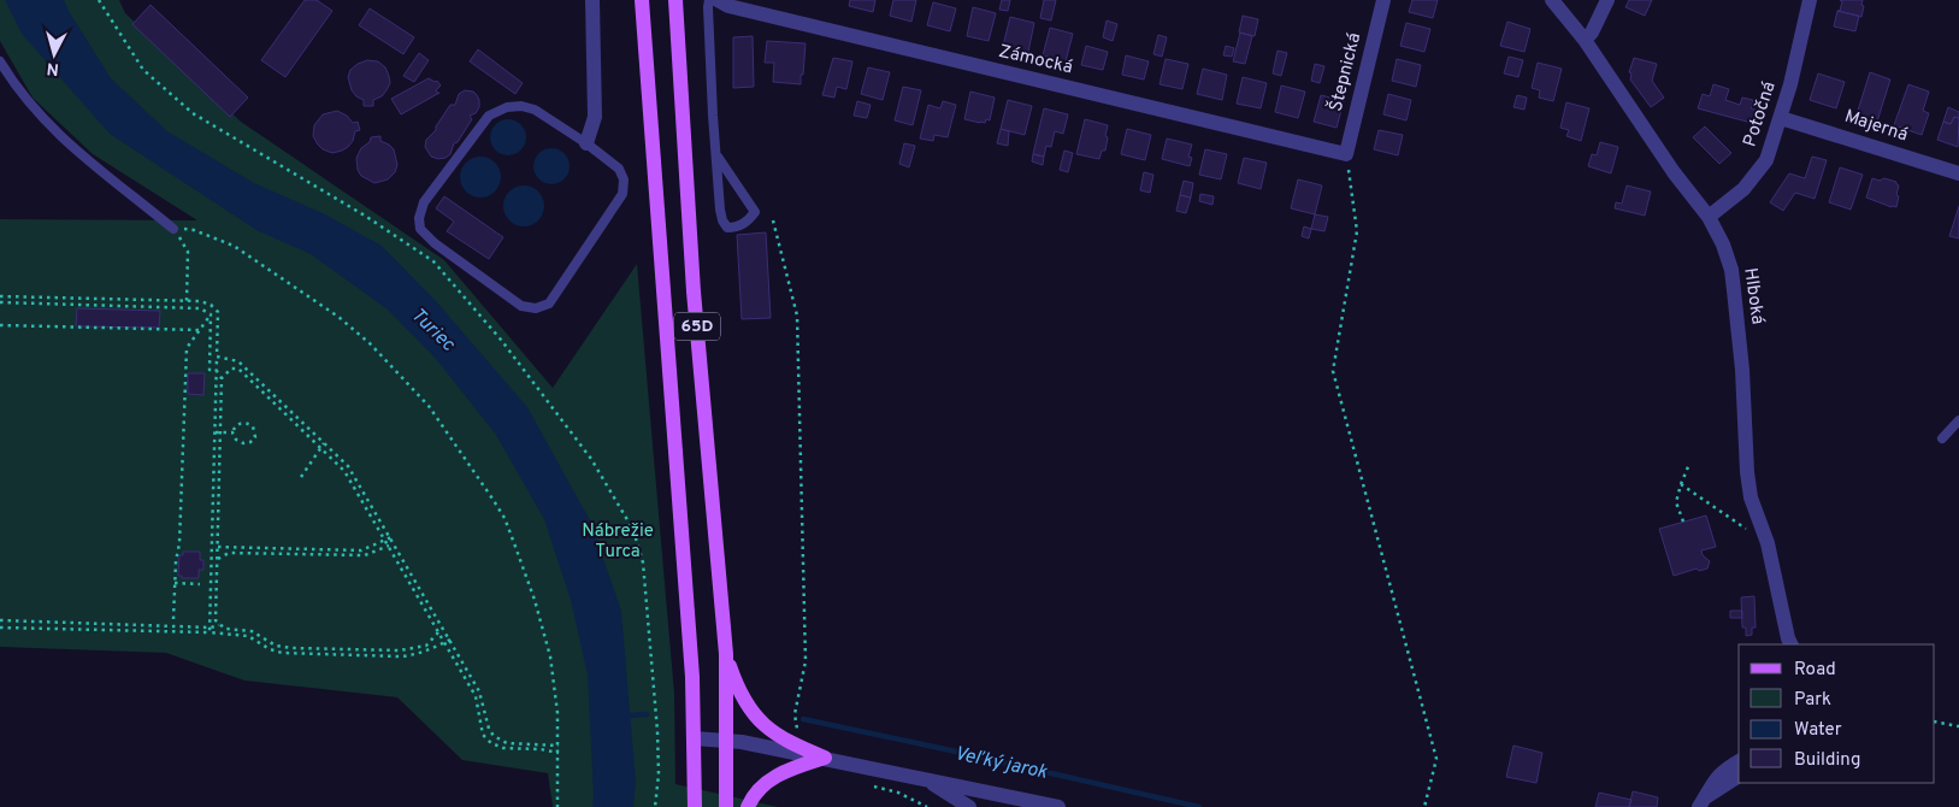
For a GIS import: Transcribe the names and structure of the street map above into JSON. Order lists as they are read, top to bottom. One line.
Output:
{"streets":{"main road":["65D"],"street":["Zámocká","Štepnická","Potočná","Majerná","Hlboká"]},"crossings":[["Zámocká","Štepnická"],["Potočná","Majerná"],["Potočná","Hlboká"]],"water":["Turiec","Veľký jarok"],"parks":["Nábrežie Turca"],"legend":["Road","Park","Water","Building"],"north":"bottom"}
